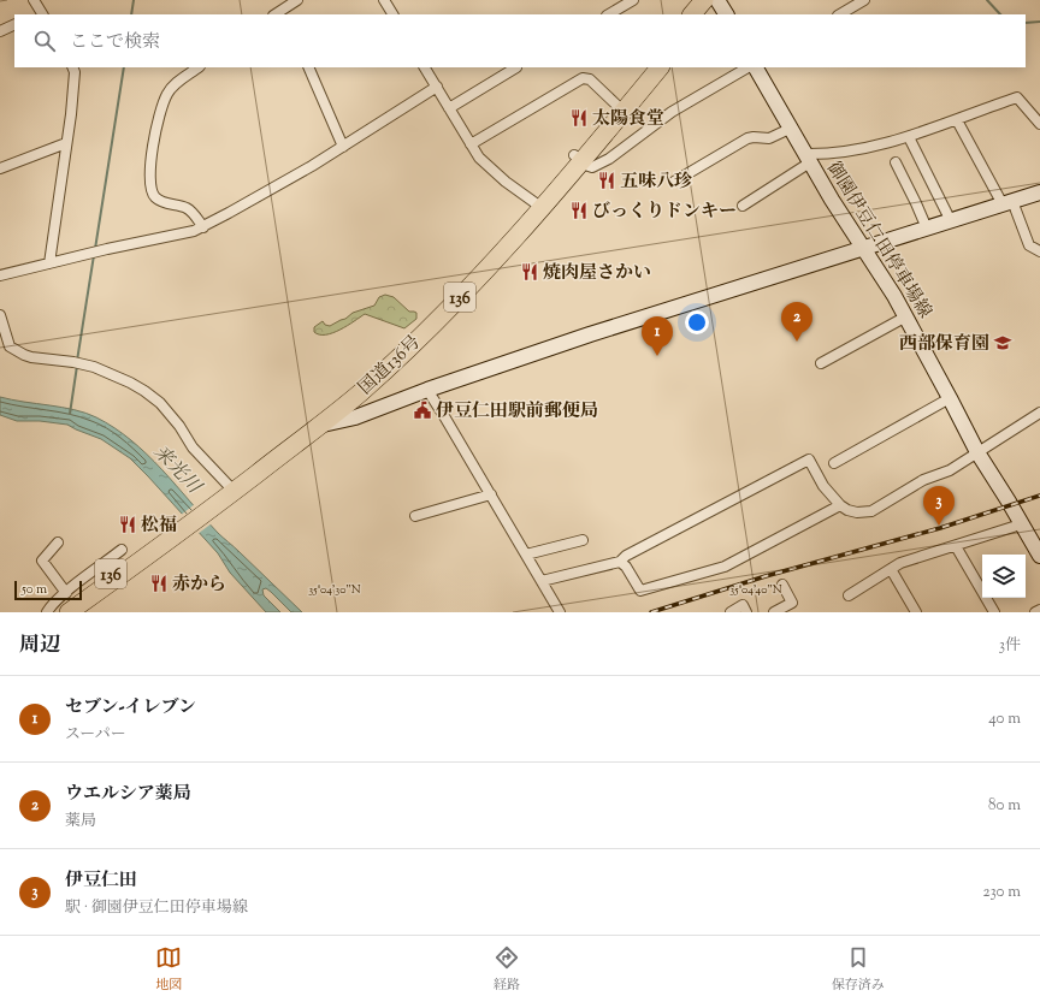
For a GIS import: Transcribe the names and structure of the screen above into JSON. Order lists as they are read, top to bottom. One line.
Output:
{"streets":{"highway":["136","国道136号"],"street":["御園伊豆仁田停車場線"]},"water":["来光川"],"places":{"restaurant":["太陽食堂","五味八珍","びっくりドンキー","焼肉屋さかい","松福","赤から"],"school or university":["西部保育園"],"public building":["伊豆仁田駅前郵便局"]},"scale_bar":"50 m","page":{"search":"ここで検索","pins":["2","1","3"],"scale":"50 m","heading":["周辺","3件"],"list":[{"mark":"1","name":"セブン-イレブン","note":"スーパー","value":"40 m"},{"mark":"2","name":"ウエルシア薬局","note":"薬局","value":"80 m"},{"mark":"3","name":"伊豆仁田","note":"駅 · 御園伊豆仁田停車場線","value":"230 m"}],"nav":["地図","経路","保存済み"]},"coordinates":["35°04'30\"N","35°04'40\"N"]}
